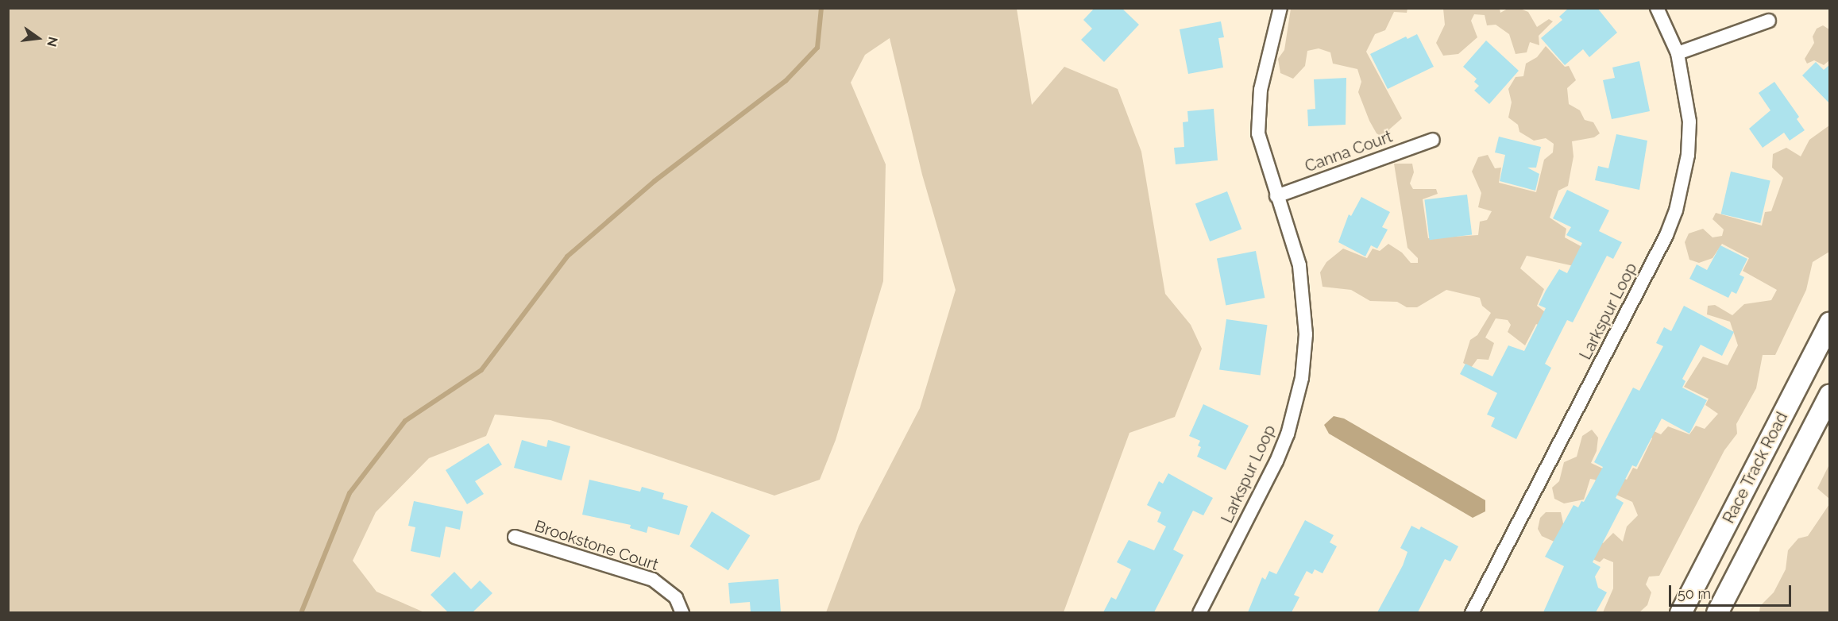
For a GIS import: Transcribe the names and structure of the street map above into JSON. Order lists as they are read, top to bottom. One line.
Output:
{"streets":{"main road":["Race Track Road"],"street":["Canna Court","Larkspur Loop","Brookstone Court"]},"crossings":[["Canna Court","Larkspur Loop"]],"scale_bar":"50 m","north":"right"}
